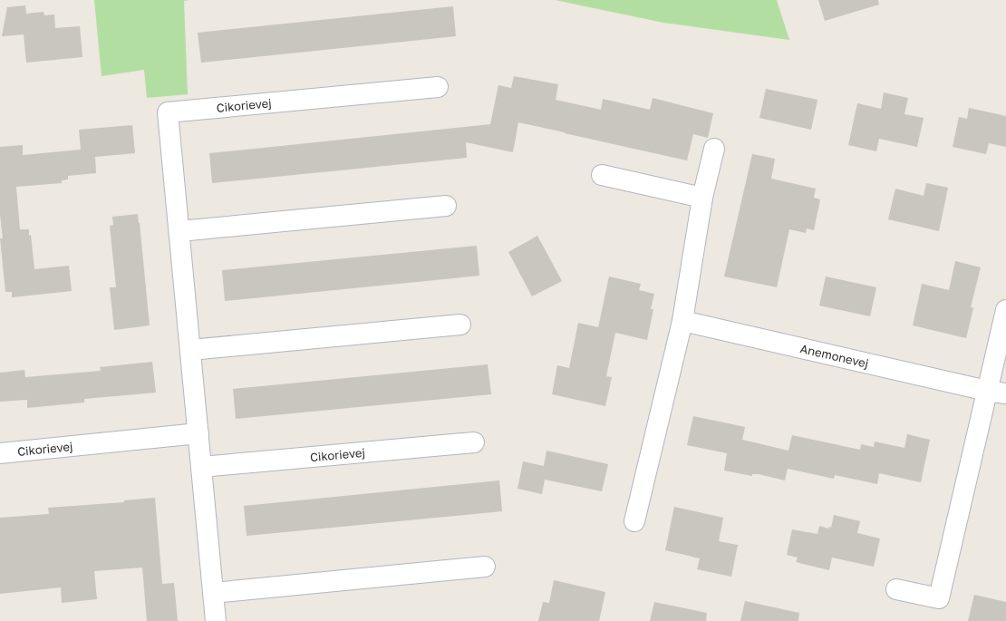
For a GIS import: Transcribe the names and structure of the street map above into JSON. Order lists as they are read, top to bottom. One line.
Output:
{"streets":{"street":["Cikorievej","Anemonevej"]}}
